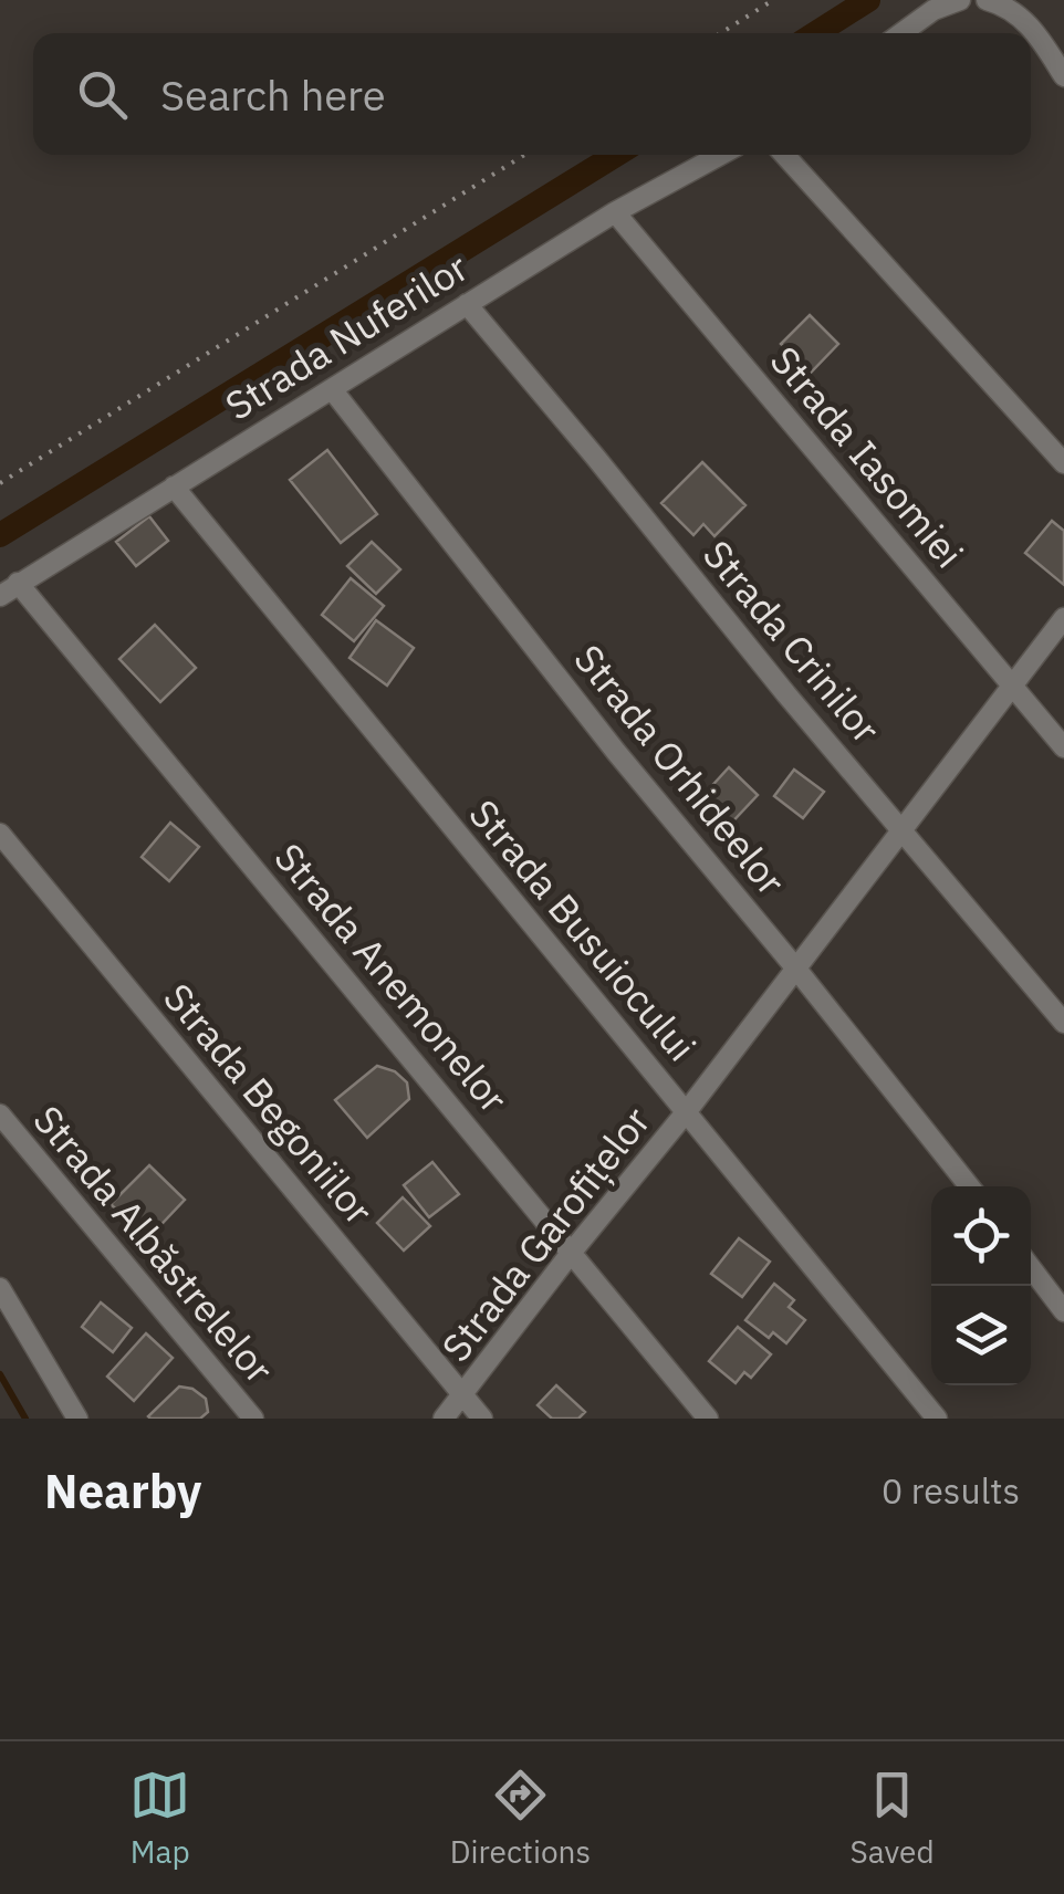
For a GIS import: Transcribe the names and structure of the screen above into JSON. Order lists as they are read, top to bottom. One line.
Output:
{"streets":{"street":["Strada Nuferilor","Strada Iasomiei","Strada Crinilor","Strada Orhideelor","Strada Busuiocului","Strada Anemonelor","Strada Begoniilor","Strada Garofițelor","Strada Albăstrelelor"]},"crossings":[["Strada Nuferilor","Strada Iasomiei"],["Strada Nuferilor","Strada Crinilor"],["Strada Nuferilor","Strada Orhideelor"],["Strada Nuferilor","Strada Busuiocului"],["Strada Nuferilor","Strada Anemonelor"],["Strada Iasomiei","Strada Garofițelor"],["Strada Crinilor","Strada Garofițelor"],["Strada Orhideelor","Strada Garofițelor"],["Strada Busuiocului","Strada Garofițelor"],["Strada Anemonelor","Strada Garofițelor"],["Strada Begoniilor","Strada Garofițelor"]],"page":{"search":"Search here","heading":["Nearby","0 results"],"nav":["Map","Directions","Saved"]}}
